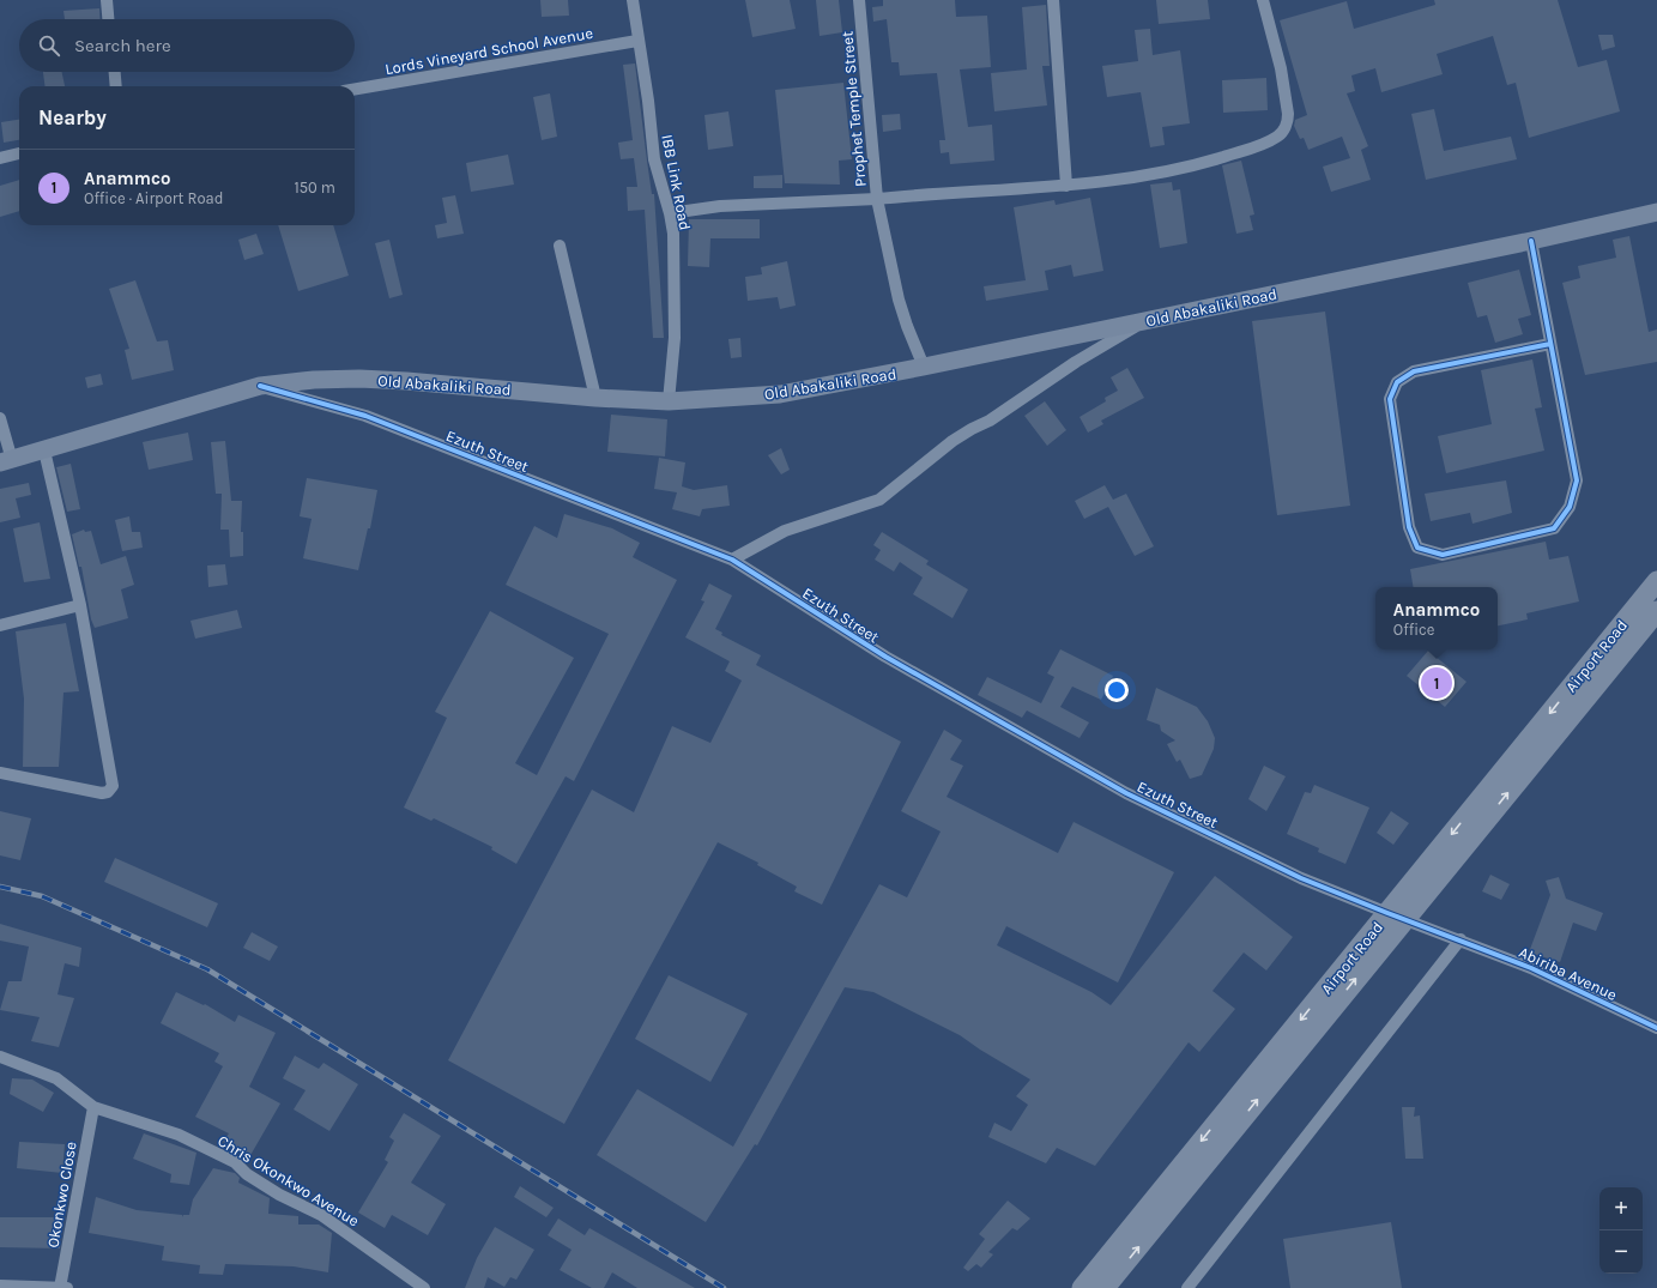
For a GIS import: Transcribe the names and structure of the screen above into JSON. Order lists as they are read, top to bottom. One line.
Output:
{"streets":{"main road":["Old Abakaliki Road","Airport Road"],"street":["Lords Vineyard School Avenue","Prophet Temple Street","IBB Link Road","Ezuth Street","Abiriba Avenue","Chris Okonkwo Avenue","Okonkwo Close"]},"crossings":[["Lords Vineyard School Avenue","IBB Link Road"],["IBB Link Road","Old Abakaliki Road"],["Old Abakaliki Road","Ezuth Street"],["Ezuth Street","Airport Road"],["Ezuth Street","Abiriba Avenue"],["Airport Road","Abiriba Avenue"],["Chris Okonkwo Avenue","Okonkwo Close"]],"page":{"search":"Search here","heading":"Nearby","list":[{"mark":"1","name":"Anammco","note":"Office · Airport Road","value":"150 m"}],"popup":["Anammco","Office"],"pins":"1","map_buttons":["+","−"]}}
